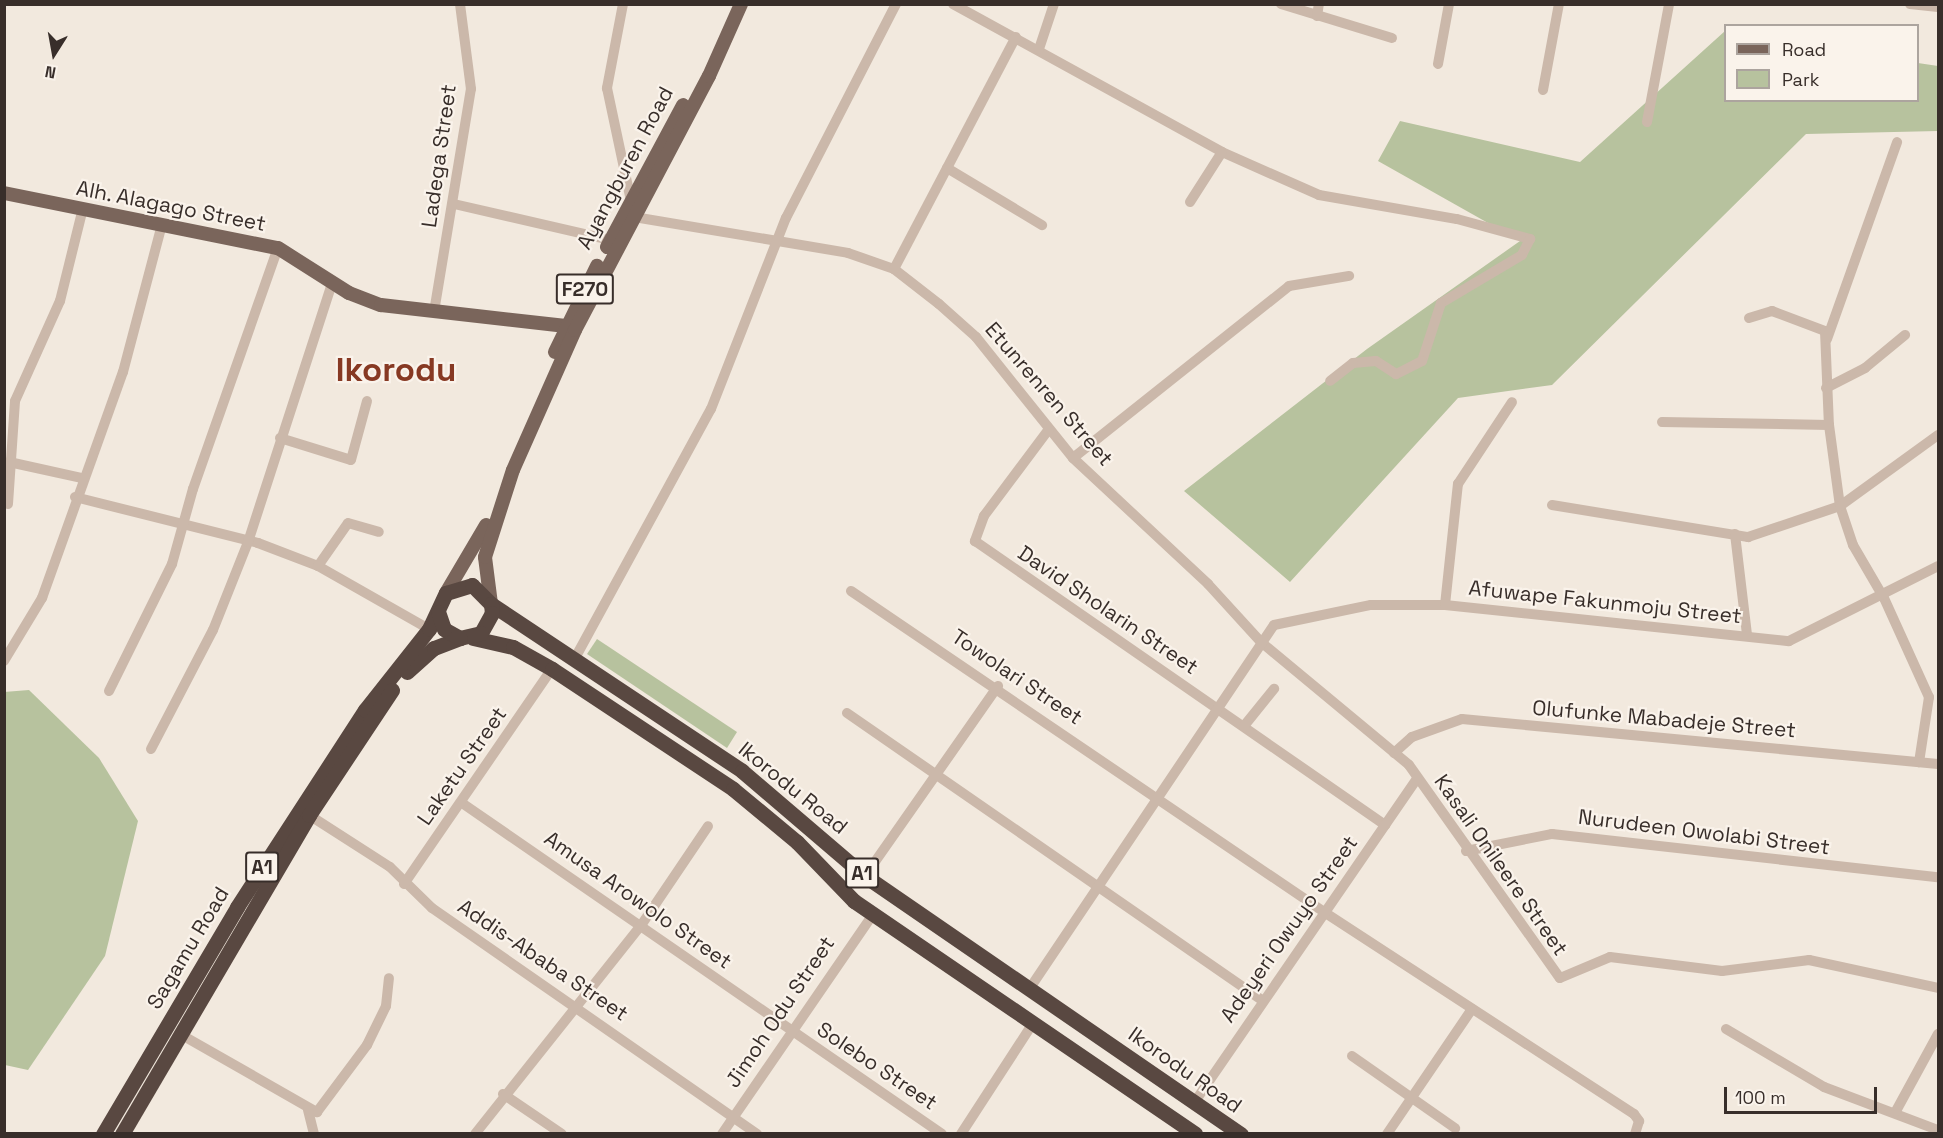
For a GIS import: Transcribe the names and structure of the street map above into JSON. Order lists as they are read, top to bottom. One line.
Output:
{"streets":{"highway":["Ikorodu Road","A1","Sagamu Road"],"main road":["Ayangburen Road","Alh. Alagago Street","F270"],"street":["Ladega Street","Etunrenren Street","Afuwape Fakunmoju Street","David Sholarin Street","Towolari Street","Olufunke Mabadeje Street","Laketu Street","Nurudeen Owolabi Street","Kasali Onileere Street","Amusa Arowolo Street","Adeyeri Owuyo Street","Addis-Ababa Street","Jimoh Odu Street","Solebo Street"]},"crossings":[["Ladega Street","Alh. Alagago Street"],["Ayangburen Road","Alh. Alagago Street"],["Ayangburen Road","F270"],["Ayangburen Road","Etunrenren Street"],["F270","Ikorodu Road"],["F270","Sagamu Road"],["Etunrenren Street","Afuwape Fakunmoju Street"],["Etunrenren Street","David Sholarin Street"],["Etunrenren Street","Olufunke Mabadeje Street"],["Etunrenren Street","Kasali Onileere Street"],["Etunrenren Street","Adeyeri Owuyo Street"],["Afuwape Fakunmoju Street","David Sholarin Street"],["Afuwape Fakunmoju Street","Towolari Street"],["Afuwape Fakunmoju Street","Ikorodu Road"],["David Sholarin Street","Adeyeri Owuyo Street"],["Towolari Street","Adeyeri Owuyo Street"],["Laketu Street","Ikorodu Road"],["Laketu Street","Amusa Arowolo Street"],["Laketu Street","Addis-Ababa Street"],["Ikorodu Road","Adeyeri Owuyo Street"],["Ikorodu Road","Sagamu Road"],["Ikorodu Road","Jimoh Odu Street"],["Nurudeen Owolabi Street","Kasali Onileere Street"],["Kasali Onileere Street","Adeyeri Owuyo Street"],["Amusa Arowolo Street","Jimoh Odu Street"],["Amusa Arowolo Street","Solebo Street"],["Sagamu Road","Addis-Ababa Street"],["Addis-Ababa Street","Jimoh Odu Street"],["Jimoh Odu Street","Solebo Street"]],"districts":["Ikorodu"],"legend":["Road","Park"],"scale_bar":"100 m","north":"bottom"}
